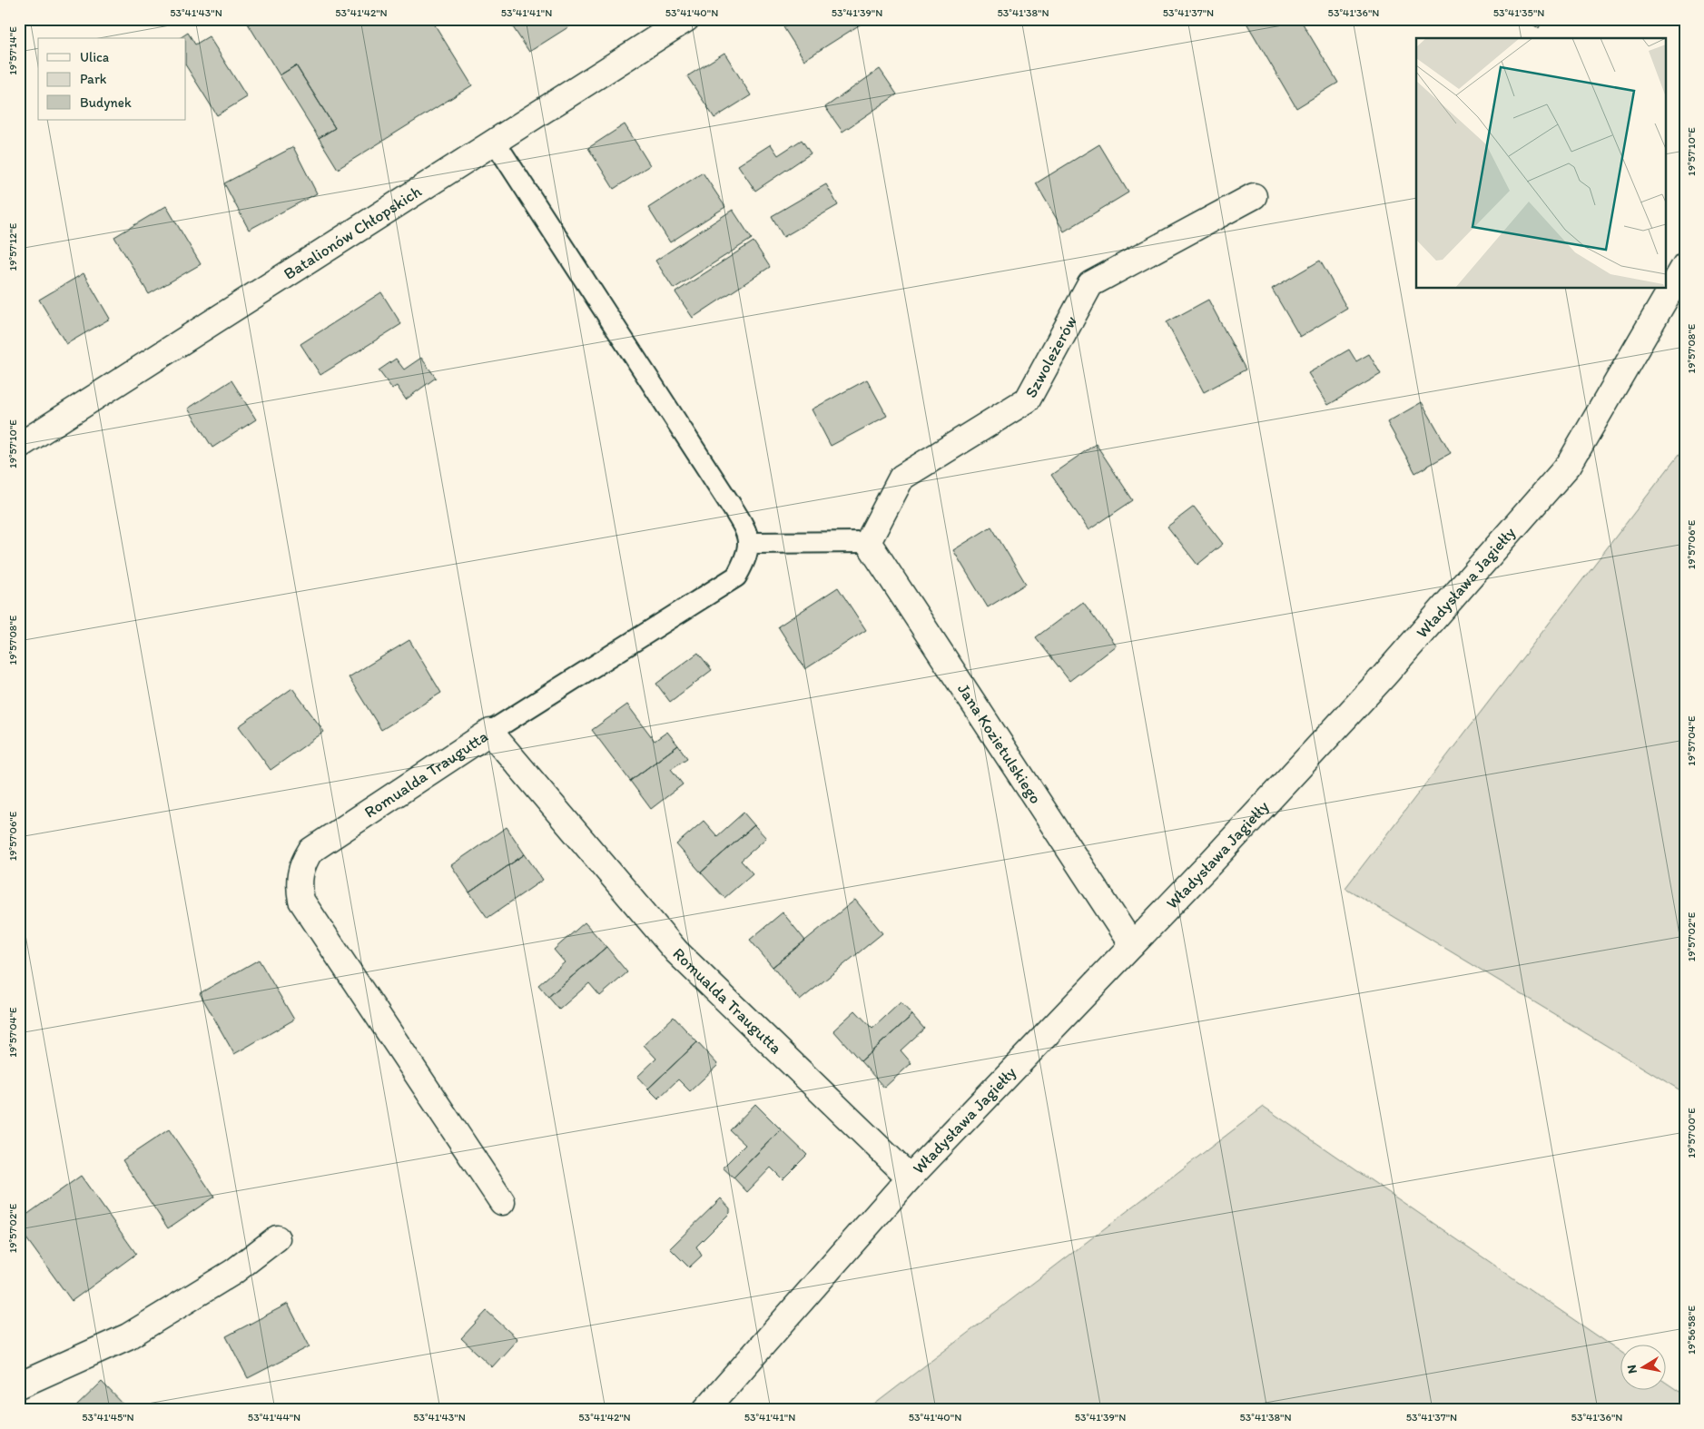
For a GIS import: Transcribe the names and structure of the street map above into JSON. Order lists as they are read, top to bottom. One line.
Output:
{"streets":{"street":["Batalionów Chłopskich","Szwoleżerów","Władysława Jagiełły","Jana Kozietulskiego","Romualda Traugutta"]},"crossings":[["Szwoleżerów","Jana Kozietulskiego"],["Władysława Jagiełły","Jana Kozietulskiego"],["Władysława Jagiełły","Romualda Traugutta"]],"legend":["Ulica","Park","Budynek"],"north":"left","coordinates":["53°41'43\"N","53°41'42\"N","53°41'41\"N","53°41'40\"N","53°41'39\"N","53°41'38\"N","53°41'37\"N","53°41'36\"N","53°41'35\"N","19°57'14\"E","19°57'10\"E","19°57'12\"E","19°57'08\"E","19°57'06\"E","19°57'04\"E","19°57'02\"E","19°57'00\"E","19°56'58\"E","53°41'45\"N","53°41'44\"N"]}
